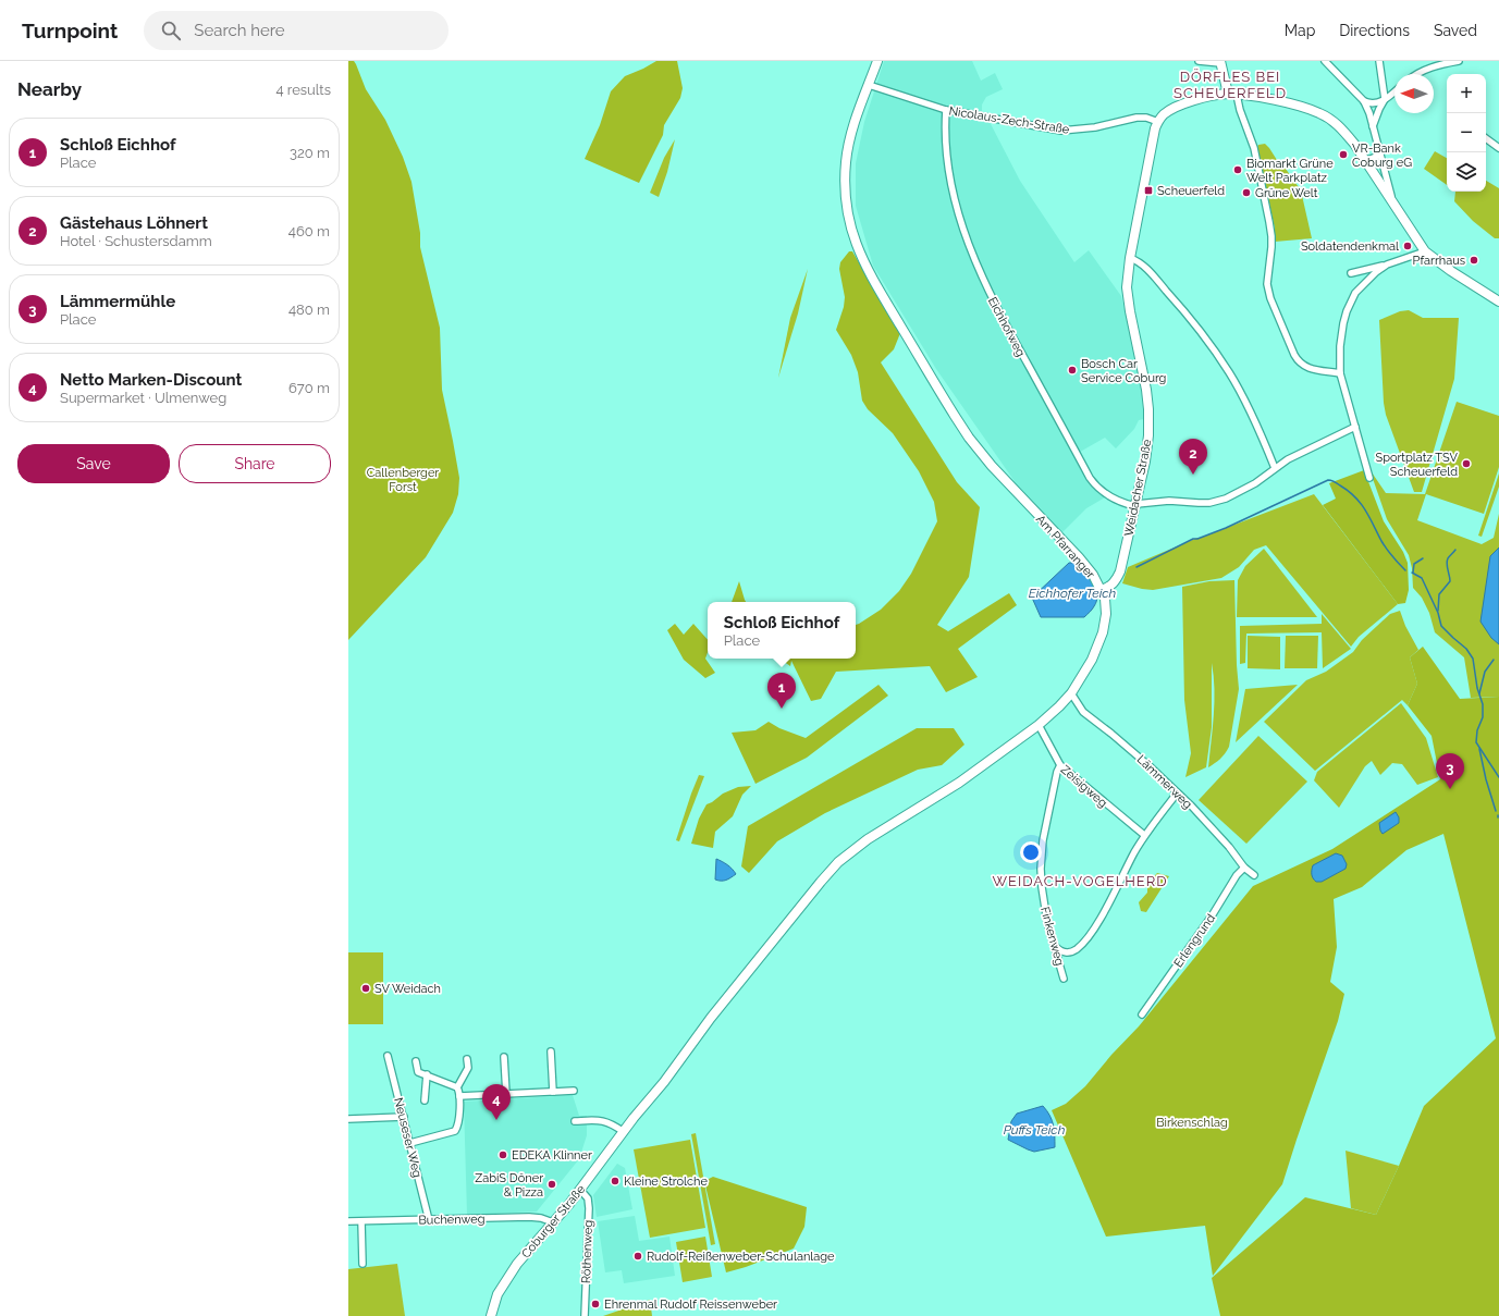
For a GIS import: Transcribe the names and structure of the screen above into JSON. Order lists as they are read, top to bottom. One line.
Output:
{"streets":{"main road":["Weidacher Straße","Am Pfarranger","Coburger Straße"],"street":["Nicolaus-Zech-Straße","Eichhofweg","Lämmerweg","Zeisigweg","Finkenweg","Erlengrund","Neuseser Weg","Buchenweg","Röthenweg"]},"crossings":[["Nicolaus-Zech-Straße","Eichhofweg"],["Nicolaus-Zech-Straße","Weidacher Straße"],["Nicolaus-Zech-Straße","Am Pfarranger"],["Eichhofweg","Weidacher Straße"],["Weidacher Straße","Am Pfarranger"],["Lämmerweg","Erlengrund"],["Zeisigweg","Finkenweg"],["Zeisigweg","Coburger Straße"],["Neuseser Weg","Buchenweg"],["Buchenweg","Coburger Straße"],["Coburger Straße","Röthenweg"]],"districts":["DÖRFLES BEI SCHEUERFELD","WEIDACH-VOGELHERD"],"water":["Eichhofer Teich","Puffs Teich"],"parks":["Callenberger Forst","Birkenschlag"],"places":{"other":["VR-Bank Coburg eG","Biomarkt Grüne Welt Parkplatz","Grüne Welt","Soldatendenkmal","Pfarrhaus","Bosch Car Service Coburg","Sportplatz TSV Scheuerfeld","SV Weidach","EDEKA Klinner","Kleine Strolche","ZabiS Döner & Pizza","Rudolf-Reißenweber-Schulanlage","Ehrenmal Rudolf Reissenweber"],"transit":["Scheuerfeld"]},"north":"left","page":{"header":"Turnpoint","search":"Search here","nav":["Map","Directions","Saved"],"heading":["Nearby","4 results"],"map_buttons":["+","−"],"list":[{"mark":"1","name":"Schloß Eichhof","note":"Place","value":"320 m"},{"mark":"2","name":"Gästehaus Löhnert","note":"Hotel · Schustersdamm","value":"460 m"},{"mark":"3","name":"Lämmermühle","note":"Place","value":"480 m"},{"mark":"4","name":"Netto Marken-Discount","note":"Supermarket · Ulmenweg","value":"670 m"}],"buttons":["Save","Share"],"pins":["2","1","3","4"],"popup":["Schloß Eichhof","Place"]}}
